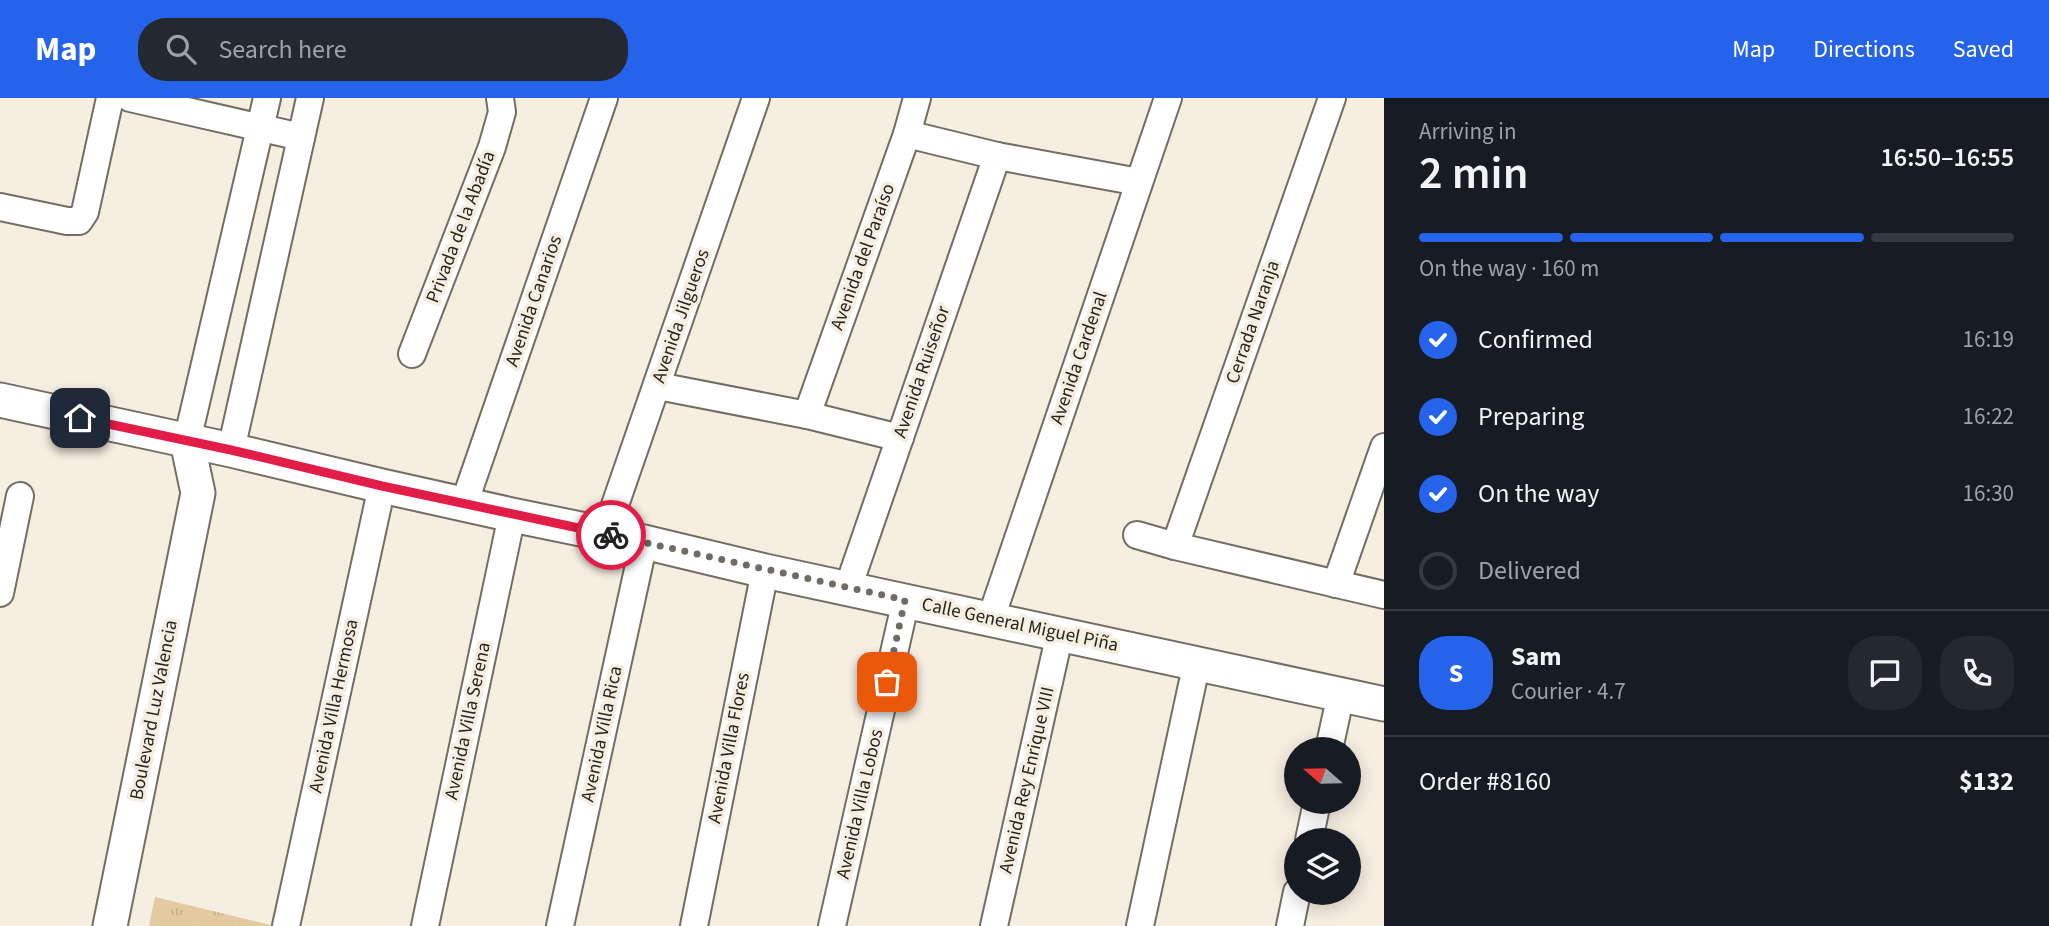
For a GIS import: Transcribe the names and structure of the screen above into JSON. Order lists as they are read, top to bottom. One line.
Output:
{"streets":{"street":["Privada de la Abadía","Avenida del Paraíso","Avenida Canarios","Avenida Jilgueros","Cerrada Naranja","Avenida Cardenal","Avenida Ruiseñor","Calle General Miguel Piña","Avenida Villa Hermosa","Boulevard Luz Valencia","Avenida Villa Serena","Avenida Villa Rica","Avenida Villa Flores","Avenida Rey Enrique VIII","Avenida Villa Lobos"]},"crossings":[["Avenida Canarios","Calle General Miguel Piña"],["Avenida Jilgueros","Calle General Miguel Piña"],["Avenida Cardenal","Calle General Miguel Piña"],["Avenida Ruiseñor","Calle General Miguel Piña"],["Calle General Miguel Piña","Avenida Villa Hermosa"],["Calle General Miguel Piña","Boulevard Luz Valencia"],["Calle General Miguel Piña","Avenida Villa Serena"],["Calle General Miguel Piña","Avenida Villa Rica"],["Calle General Miguel Piña","Avenida Villa Flores"],["Calle General Miguel Piña","Avenida Rey Enrique VIII"],["Calle General Miguel Piña","Avenida Villa Lobos"]],"north":"left","page":{"header":"Map","search":"Search here","nav":["Map","Directions","Saved"],"heading":["2 min","Arriving in","16:50–16:55"],"panel":["Sam","Courier · 4.7","Order #8160","$132"],"bar":"On the way · 160 m","list":[["Confirmed","16:19"],["Preparing","16:22"],["On the way","16:30"],"Delivered"],"round":"S"}}
